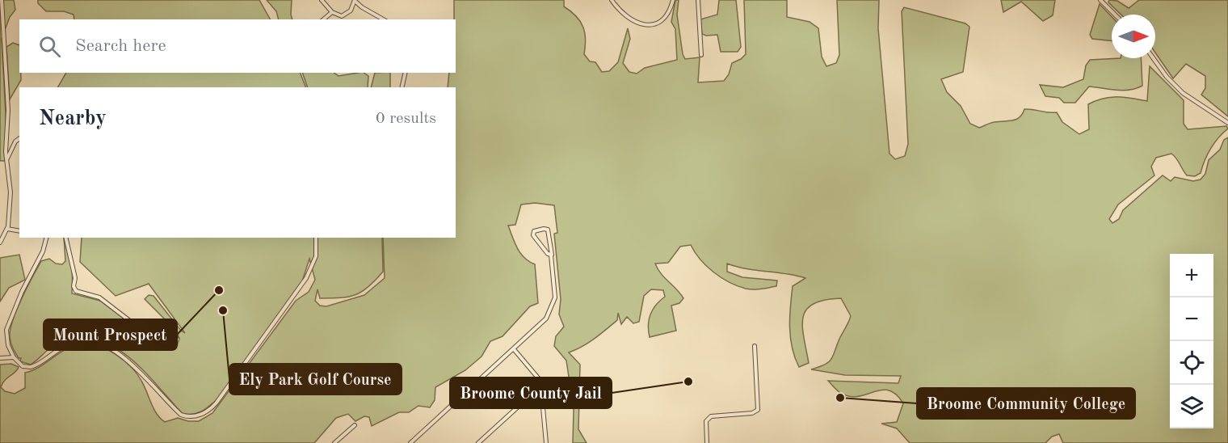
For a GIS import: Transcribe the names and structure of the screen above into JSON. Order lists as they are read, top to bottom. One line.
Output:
{"places":["Mount Prospect","Ely Park Golf Course","Broome County Jail","Broome Community College"],"north":"right","page":{"search":"Search here","heading":["Nearby","0 results"],"map_buttons":["+","−"]}}
